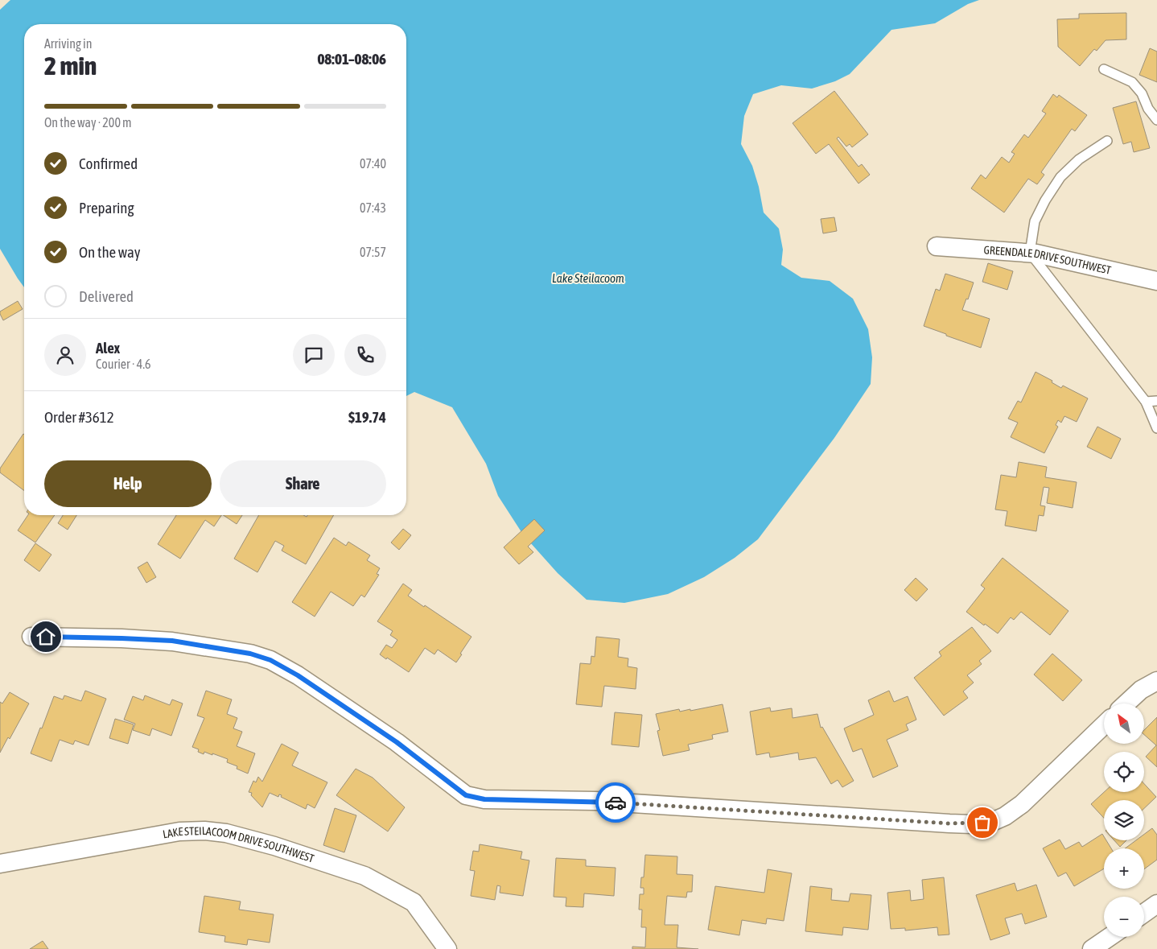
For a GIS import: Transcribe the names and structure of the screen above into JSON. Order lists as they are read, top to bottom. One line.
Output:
{"streets":{"street":["GREENDALE DRIVE SOUTHWEST","LAKE STEILACOOM DRIVE SOUTHWEST"]},"water":["Lake Steilacoom"],"north":"top left","page":{"heading":["2 min","Arriving in","08:01–08:06"],"panel":["Alex","Courier · 4.6","Order #3612","$19.74"],"bar":"On the way · 200 m","list":[["Confirmed","07:40"],["Preparing","07:43"],["On the way","07:57"],"Delivered"],"buttons":["Help","Share"],"map_buttons":["+","−"]}}
